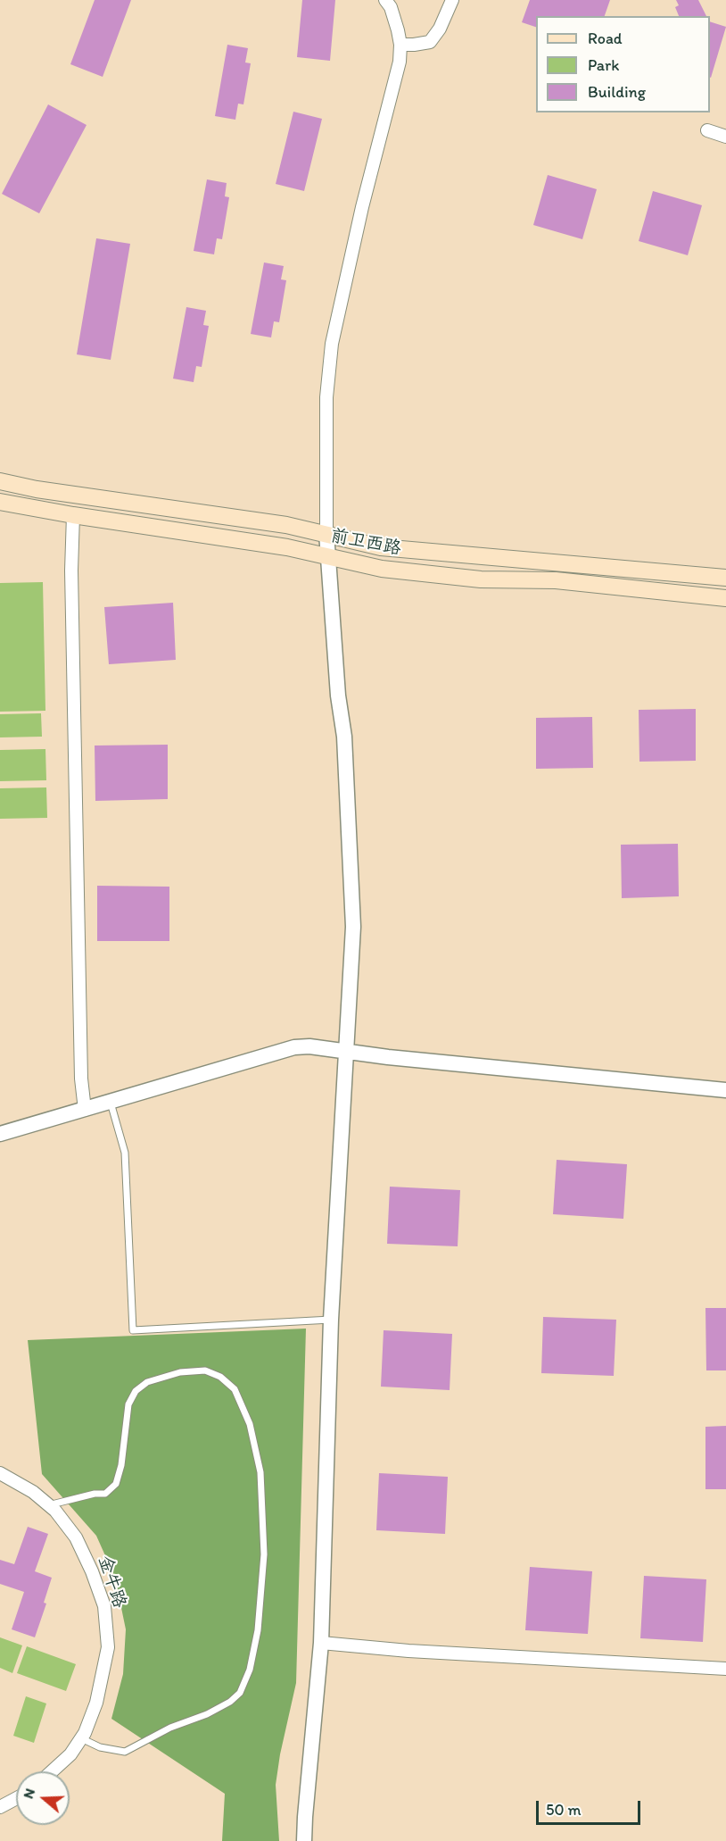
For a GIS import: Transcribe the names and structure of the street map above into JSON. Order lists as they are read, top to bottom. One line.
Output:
{"streets":{"main road":["前卫西路"],"street":["金牛路"]},"legend":["Road","Park","Building"],"scale_bar":"50 m","north":"left"}
